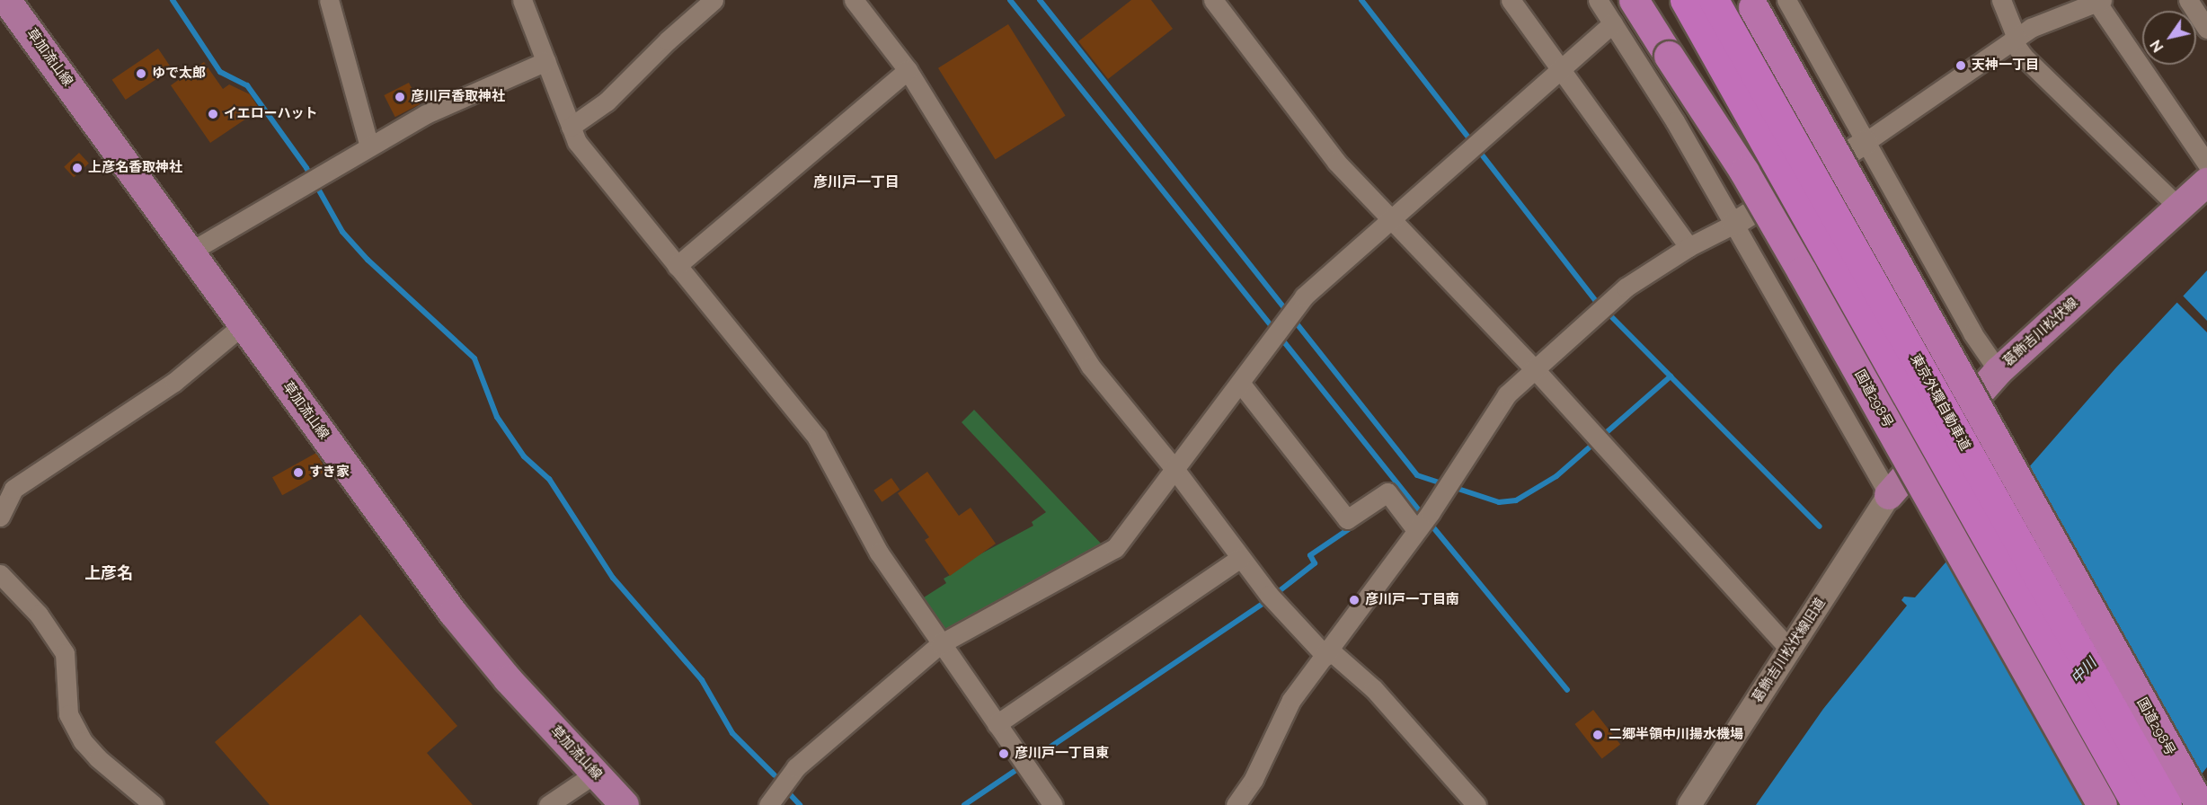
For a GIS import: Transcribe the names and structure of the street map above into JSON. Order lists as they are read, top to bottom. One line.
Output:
{"streets":{"highway":["国道298号","東京外環自動車道"],"main road":["草加流山線","葛飾吉川松伏線"],"street":["葛飾吉川松伏線旧道"]},"crossings":[["葛飾吉川松伏線","葛飾吉川松伏線旧道"]],"districts":["彦川戸一丁目","上彦名"],"water":["中川"],"places":["天神一丁目","ゆで太郎","彦川戸香取神社","イエローハット","上彦名香取神社","すき家","彦川戸一丁目南","二郷半領中川揚水機場","彦川戸一丁目東"],"north":"bottom left"}
